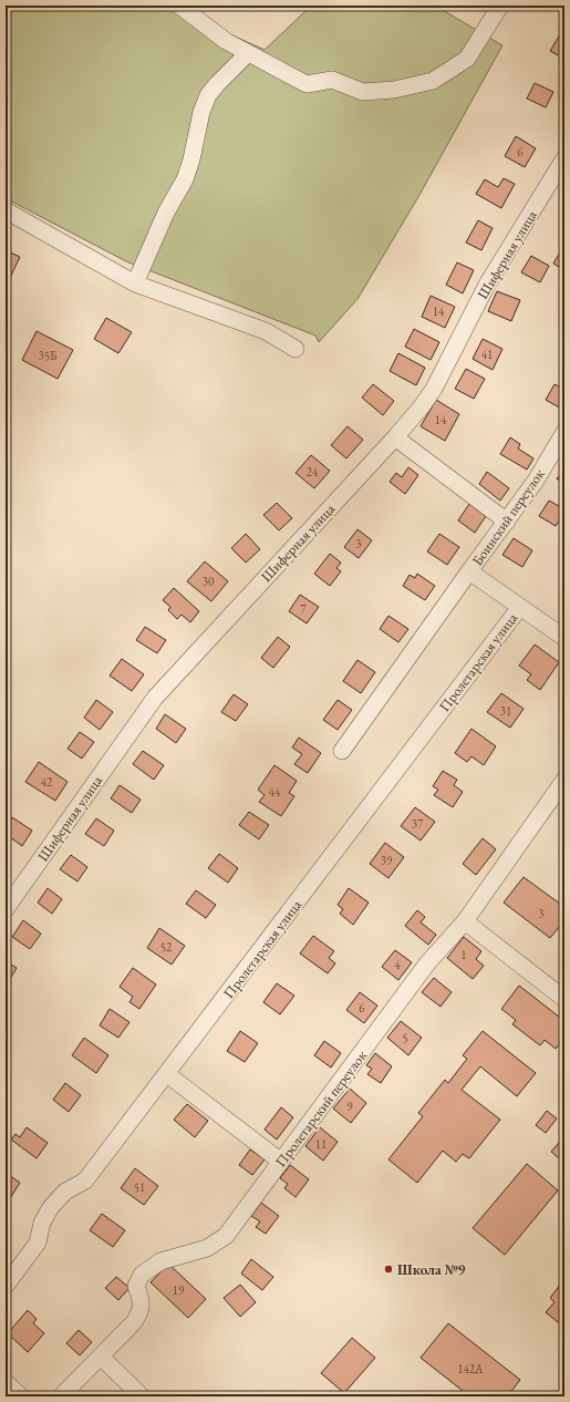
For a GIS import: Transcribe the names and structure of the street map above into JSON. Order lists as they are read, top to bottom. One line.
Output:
{"streets":{"street":["Шиферная улица","Боинский переулок","Пролетарская улица","Пролетарский переулок"]},"crossings":[["Боинский переулок","Пролетарская улица"]],"places":["Школа №9"],"house_numbers":["6","14","41","35Б","14","24","3","30","7","31","42","44","37","39","3","52","1","4","6","5","9","11","51","19","142А"]}
